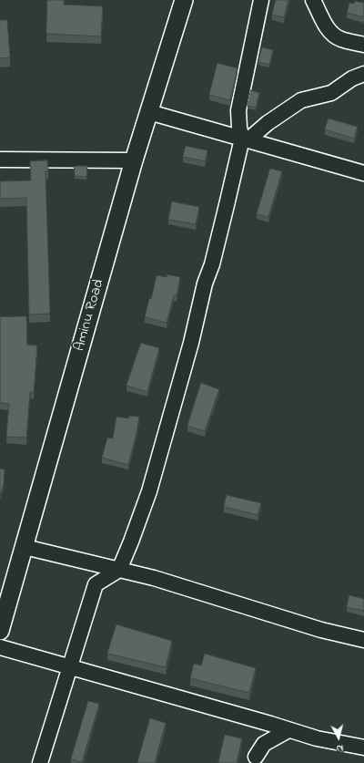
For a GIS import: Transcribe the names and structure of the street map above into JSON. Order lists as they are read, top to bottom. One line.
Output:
{"streets":{"street":["Aminu Road"]},"north":"bottom"}
